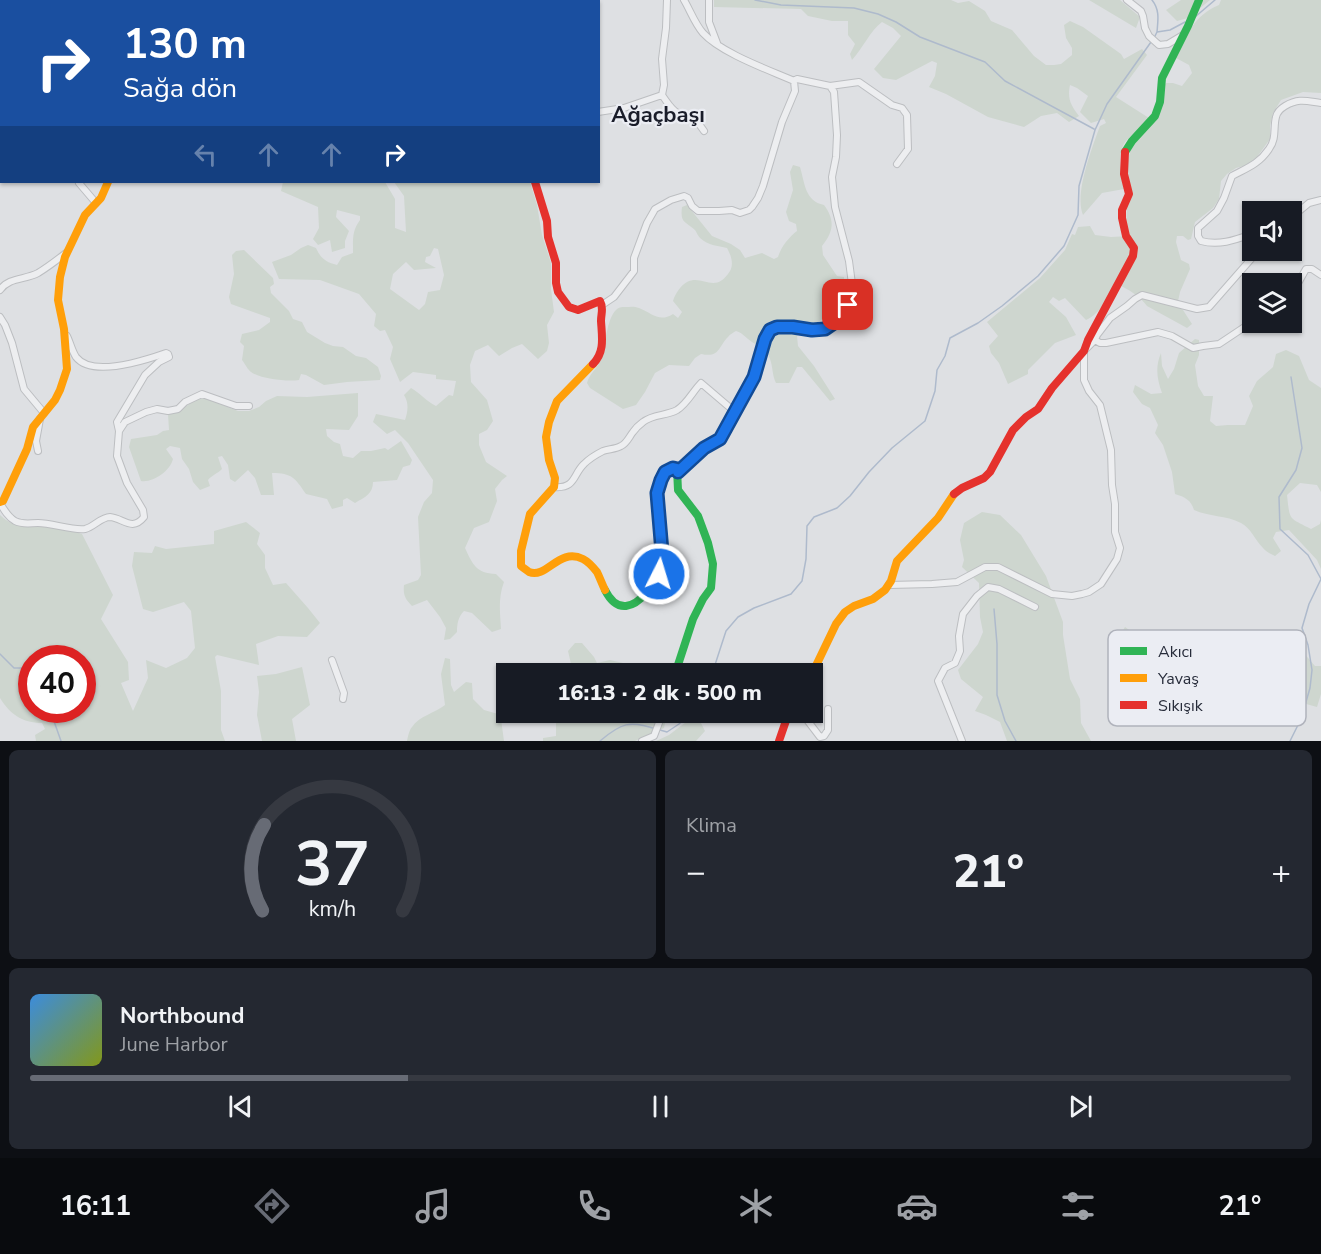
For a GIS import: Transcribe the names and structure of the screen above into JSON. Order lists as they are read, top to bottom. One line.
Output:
{"districts":["Ağaçbaşı"],"legend":["Akıcı","Yavaş","Sıkışık"],"page":{"turn":["130 m","Sağa dön"],"limit":"40","trip":"16:13 · 2 dk · 500 m","tile":"Klima","heat":["−","21°","+"],"song":["Northbound","June Harbor"],"tabs":["16:11","21°"],"gauge":["37","km/h"]}}
